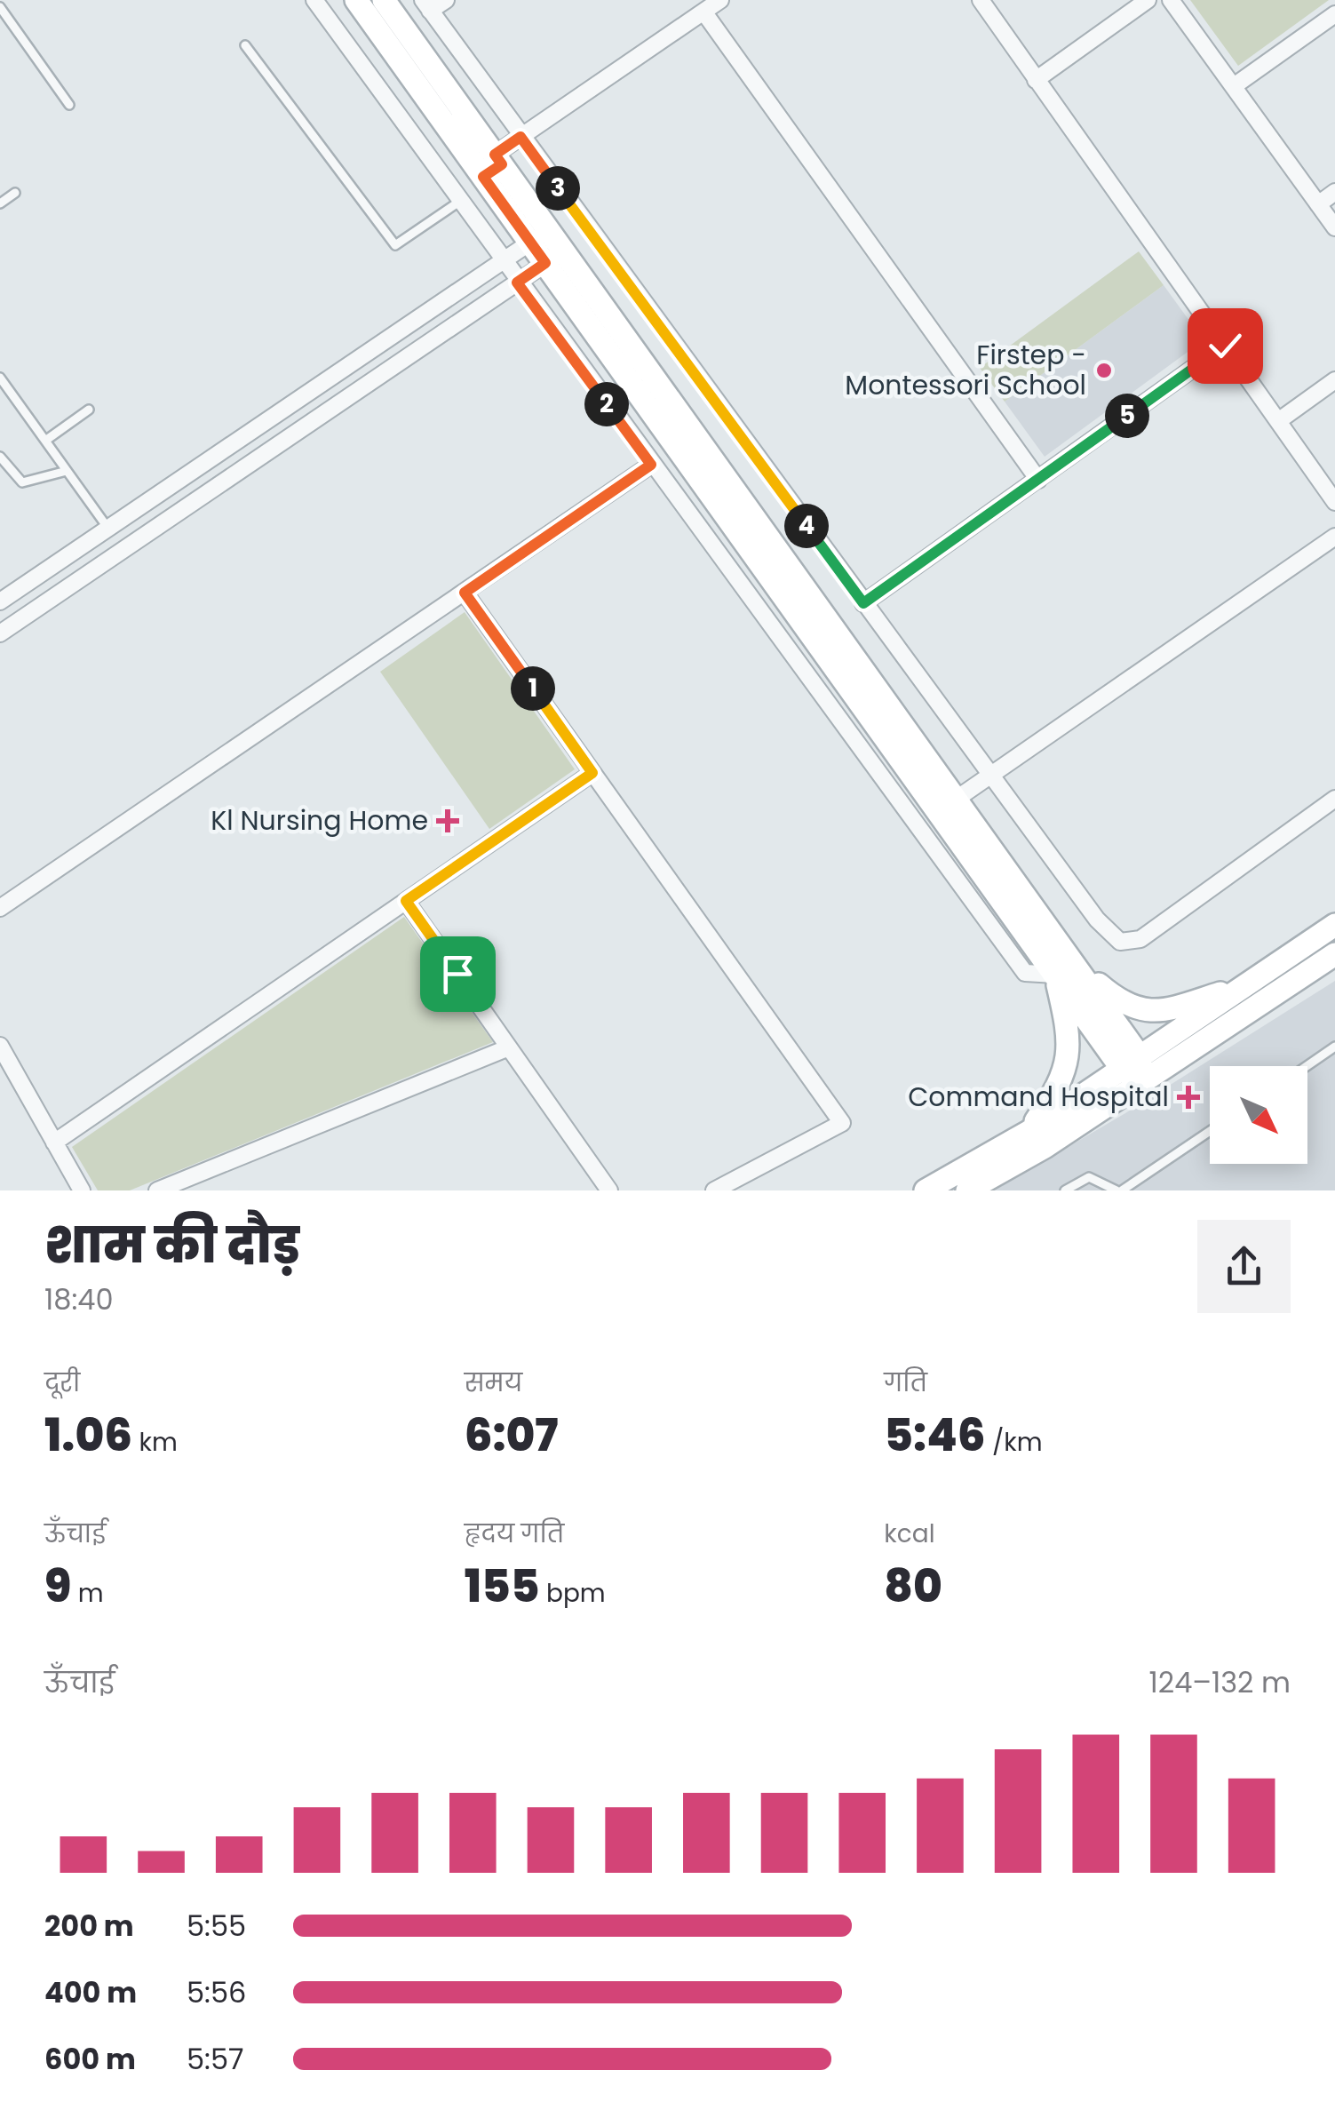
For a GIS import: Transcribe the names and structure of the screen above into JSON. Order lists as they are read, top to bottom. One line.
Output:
{"places":{"other":["Firstep - Montessori School"],"health":["Kl Nursing Home","Command Hospital"]},"north":"bottom right","page":{"pins":["3","2","5","4","1"],"heading":["शाम की दौड़","18:40"],"stats":[["दूरी","1.06 km"],["समय","6:07"],["गति","5:46 /km"],["ऊँचाई","9 m"],["हृदय गति","155 bpm"],["kcal","80"]],"chart":["ऊँचाई","124–132 m"],"list":[{"name":"200 m","note":"5:55"},{"name":"400 m","note":"5:56"},{"name":"600 m","note":"5:57"}]}}
